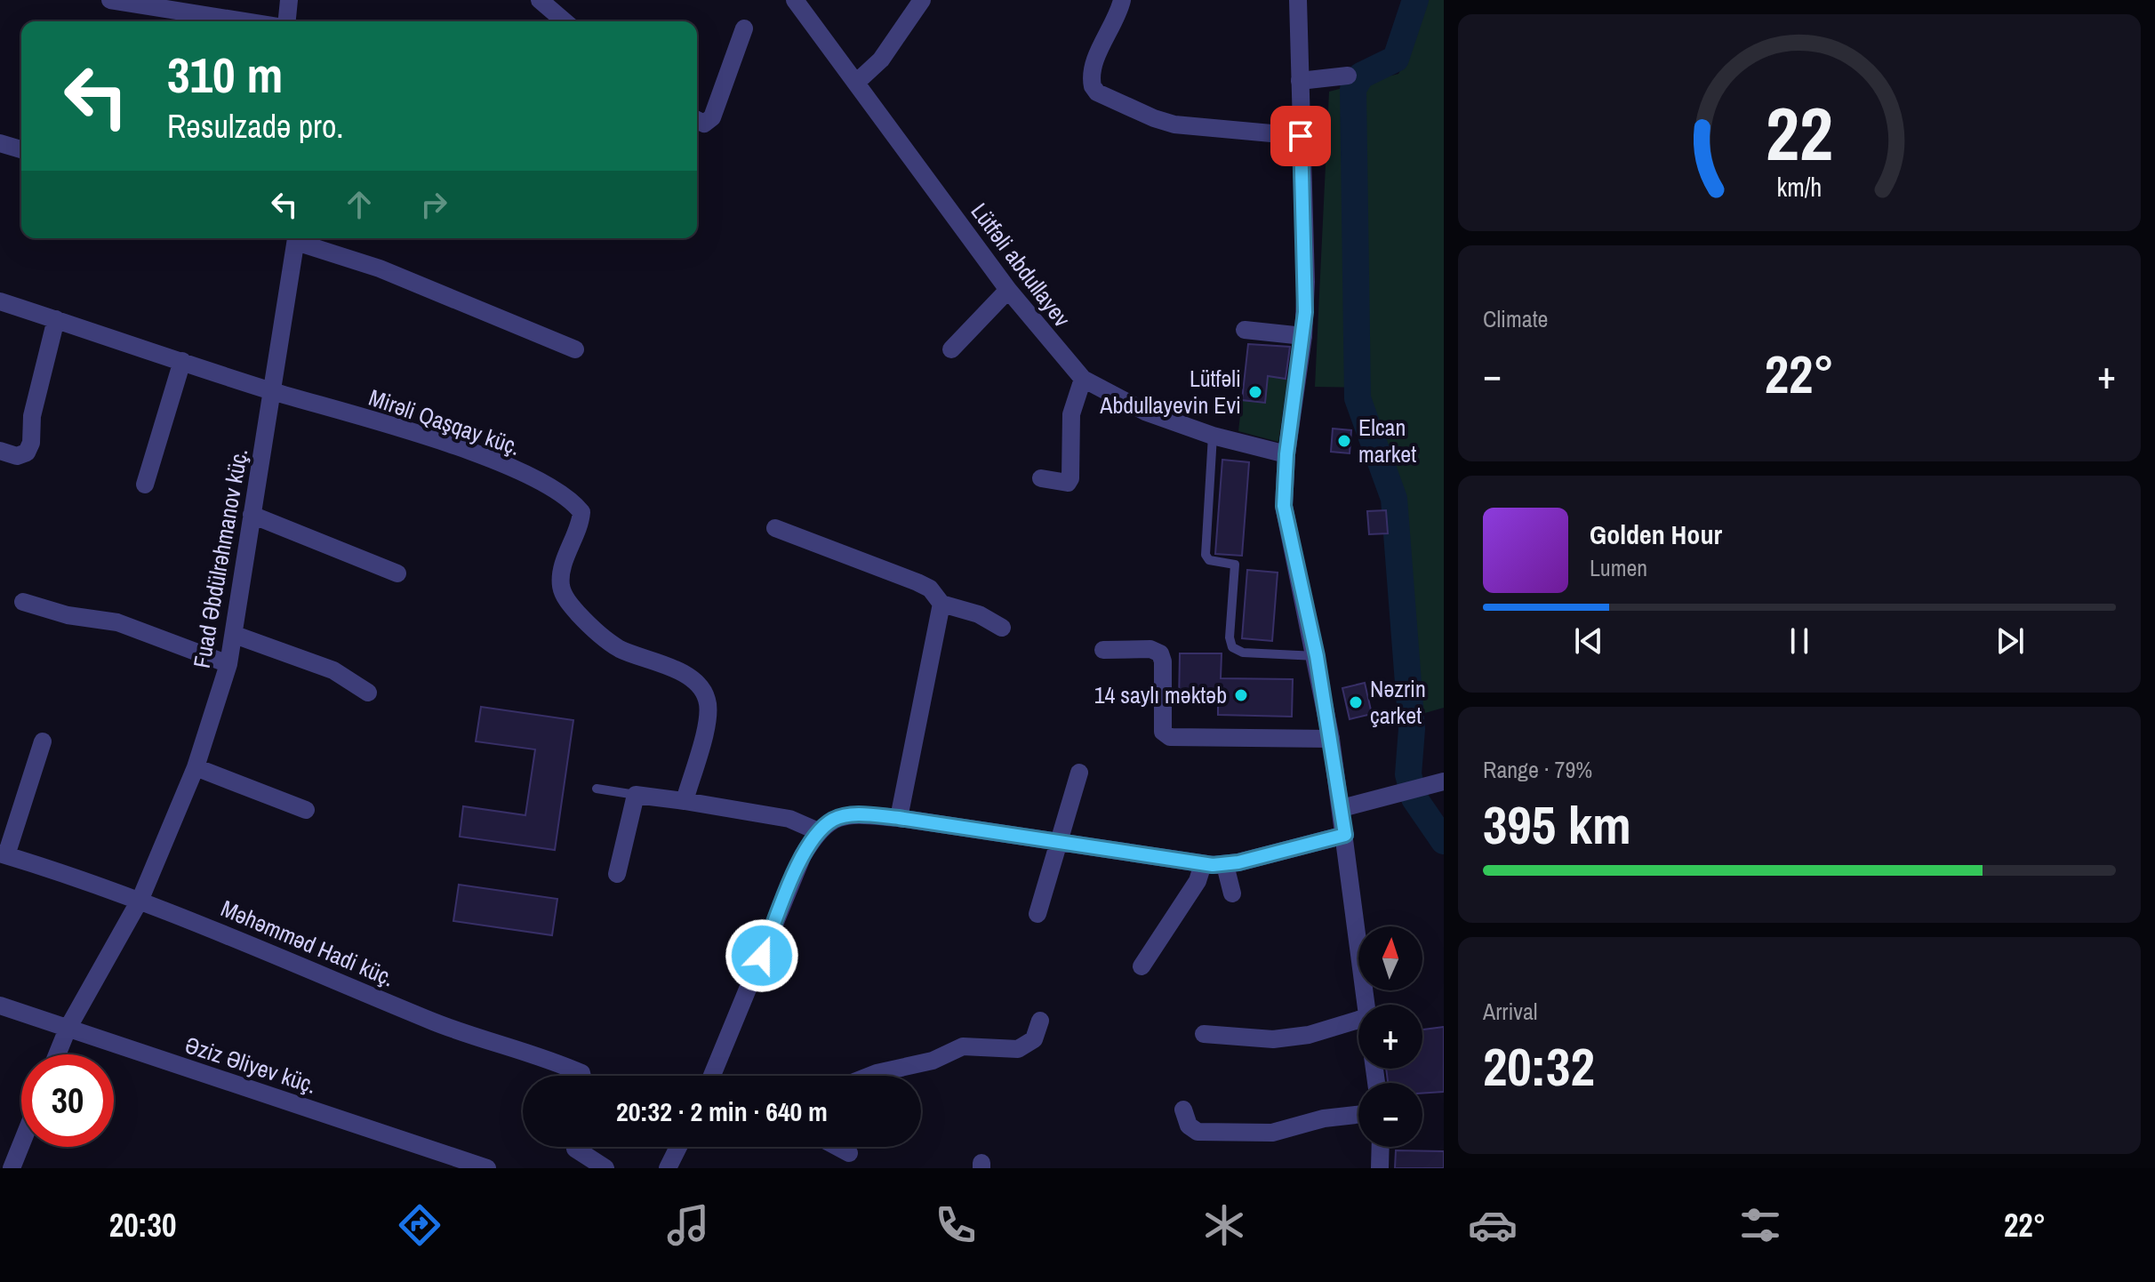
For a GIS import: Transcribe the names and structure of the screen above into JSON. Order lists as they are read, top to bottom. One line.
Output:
{"streets":{"street":["Lütfəli abdullayev","Mirəli Qaşqay küç.","Fuad Əbdülrəhmanov küç.","Məhəmməd Hadi küç.","Əziz Əliyev küç."]},"crossings":[["Mirəli Qaşqay küç.","Fuad Əbdülrəhmanov küç."],["Fuad Əbdülrəhmanov küç.","Məhəmməd Hadi küç."],["Fuad Əbdülrəhmanov küç.","Əziz Əliyev küç."]],"places":["Lütfəli Abdullayevin Evi","Elcan market","14 saylı məktəb","Nəzrin çarket"],"north":"top","page":{"turn":["310 m","Rəsulzadə pro."],"tile":["Climate",["Range · 79%","395 km"],["Arrival","20:32"]],"heat":["−","22°","+"],"song":["Golden Hour","Lumen"],"map_buttons":["+","−"],"limit":"30","trip":"20:32 · 2 min · 640 m","tabs":["20:30","22°"],"gauge":["22","km/h"]}}
